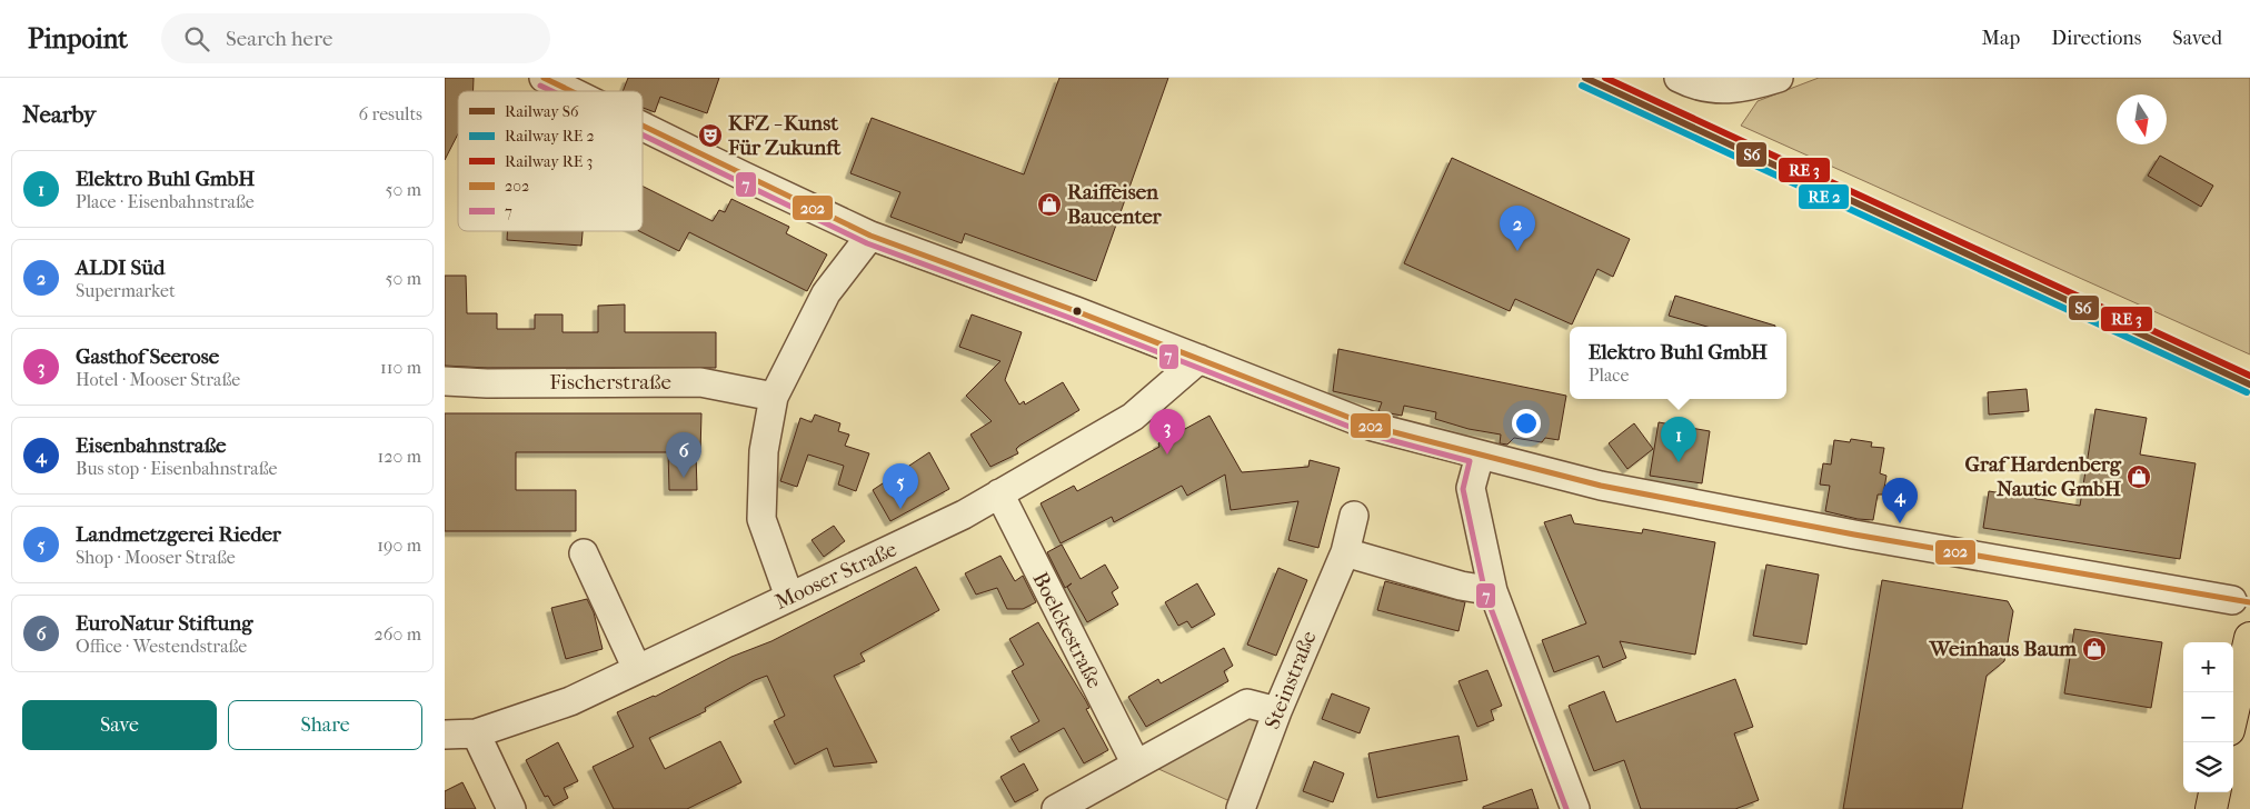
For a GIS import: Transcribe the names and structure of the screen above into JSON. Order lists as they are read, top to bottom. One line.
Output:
{"streets":{"street":["Fischerstraße","Mooser Straße","Boelckestraße","Steinstraße"]},"crossings":[["Mooser Straße","Boelckestraße"]],"places":{"theatre":["KFZ - Kunst Für Zukunft"],"shop":["Raiffeisen Baucenter","Graf Hardenberg Nautic GmbH","Weinhaus Baum"]},"lines":["rail line S6","transit line 202","transit line 7"],"legend":["Railway S6","Railway RE 2","Railway RE 3","202","7"],"north":"bottom","page":{"header":"Pinpoint","search":"Search here","nav":["Map","Directions","Saved"],"heading":["Nearby","6 results"],"list":[{"mark":"1","name":"Elektro Buhl GmbH","note":"Place · Eisenbahnstraße","value":"50 m"},{"mark":"2","name":"ALDI Süd","note":"Supermarket","value":"50 m"},{"mark":"3","name":"Gasthof Seerose","note":"Hotel · Mooser Straße","value":"110 m"},{"mark":"4","name":"Eisenbahnstraße","note":"Bus stop · Eisenbahnstraße","value":"120 m"},{"mark":"5","name":"Landmetzgerei Rieder","note":"Shop · Mooser Straße","value":"190 m"},{"mark":"6","name":"EuroNatur Stiftung","note":"Office · Westendstraße","value":"260 m"}],"pins":["2","3","1","6","5","4"],"popup":["Elektro Buhl GmbH","Place"],"map_buttons":["+","−"],"buttons":["Save","Share"]}}
